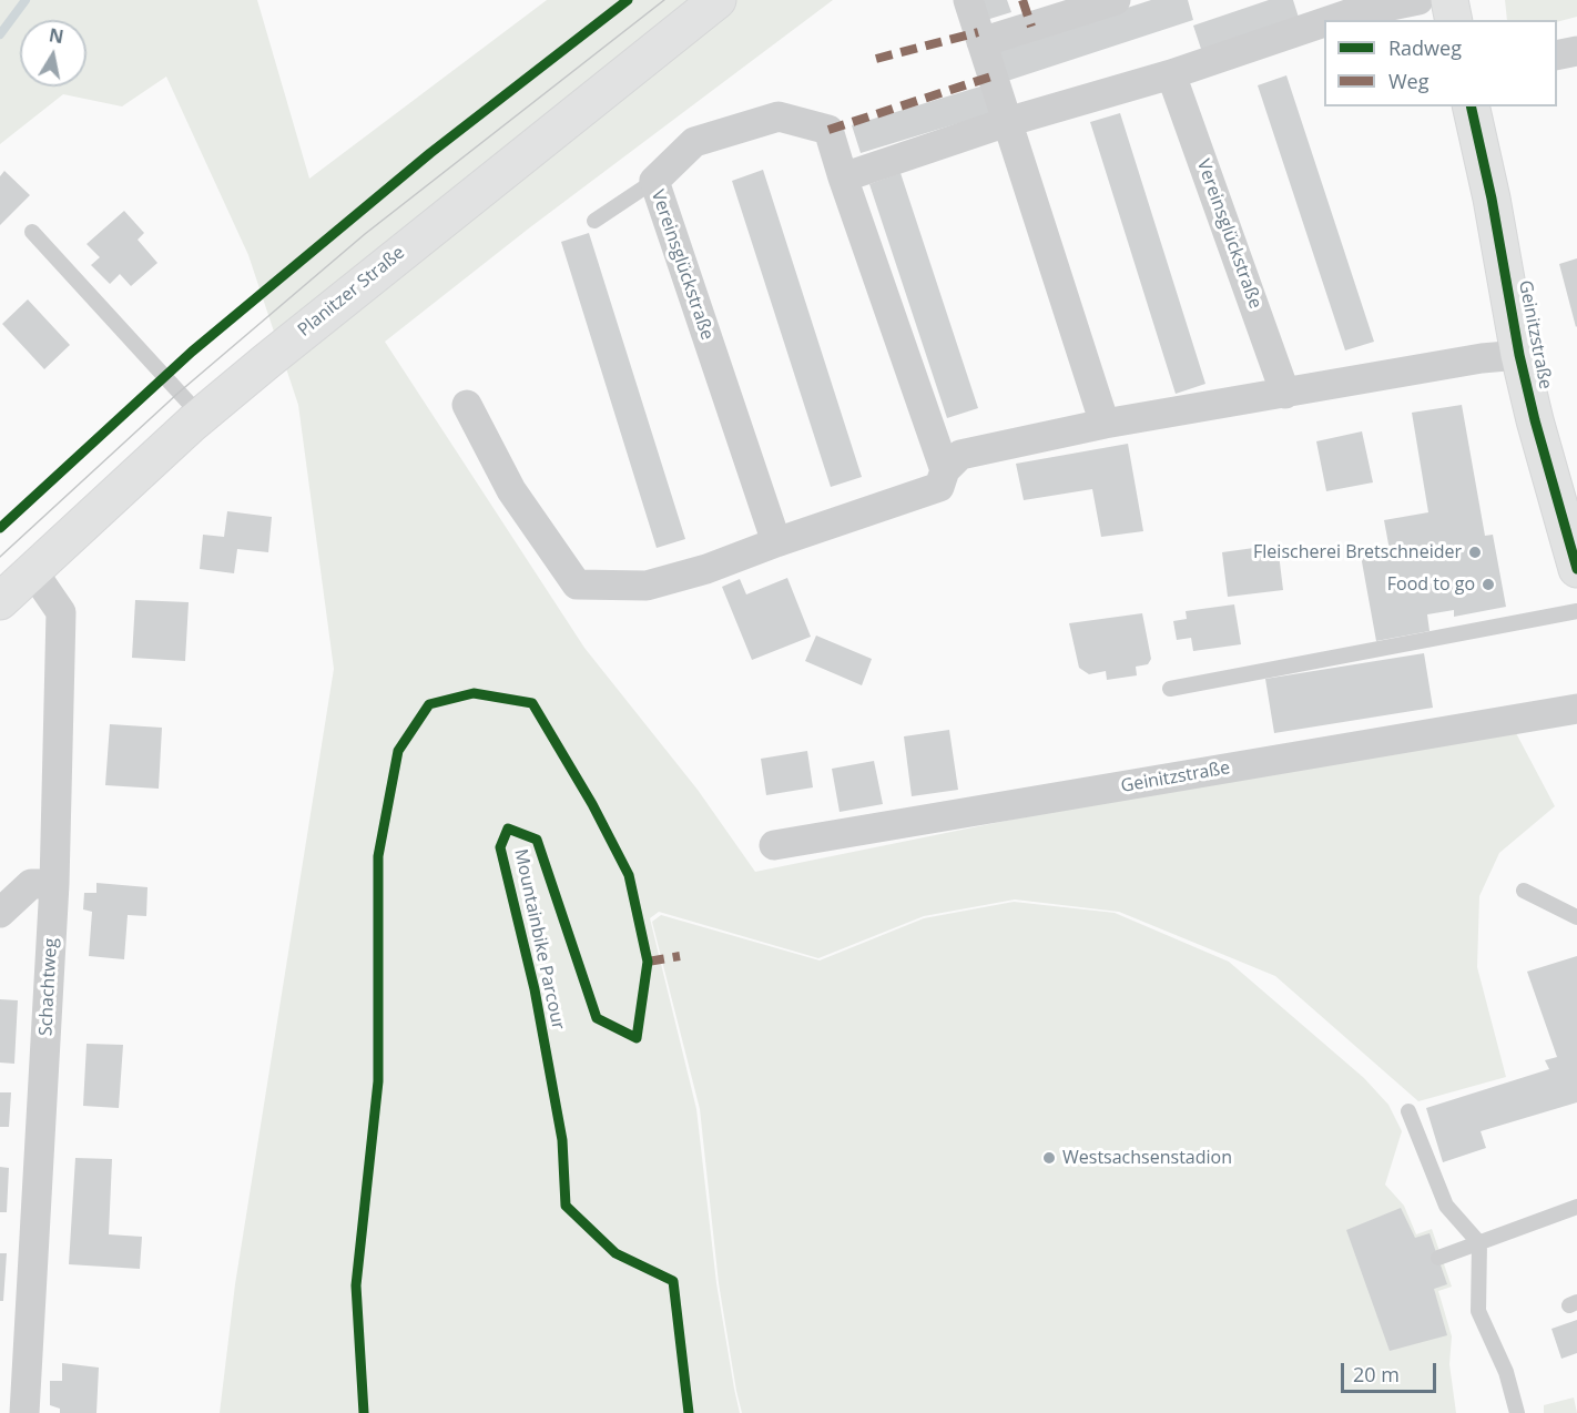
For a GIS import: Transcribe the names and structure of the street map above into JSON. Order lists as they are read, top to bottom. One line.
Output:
{"streets":{"main road":["Planitzer Straße","Geinitzstraße"],"street":["Vereinsglückstraße","Schachtweg"],"cycle path":["Mountainbike Parcour"]},"crossings":[["Planitzer Straße","Schachtweg"]],"places":["Fleischerei Bretschneider","Food to go","Westsachsenstadion"],"legend":["Radweg","Weg"],"scale_bar":"20 m","north":"top"}
